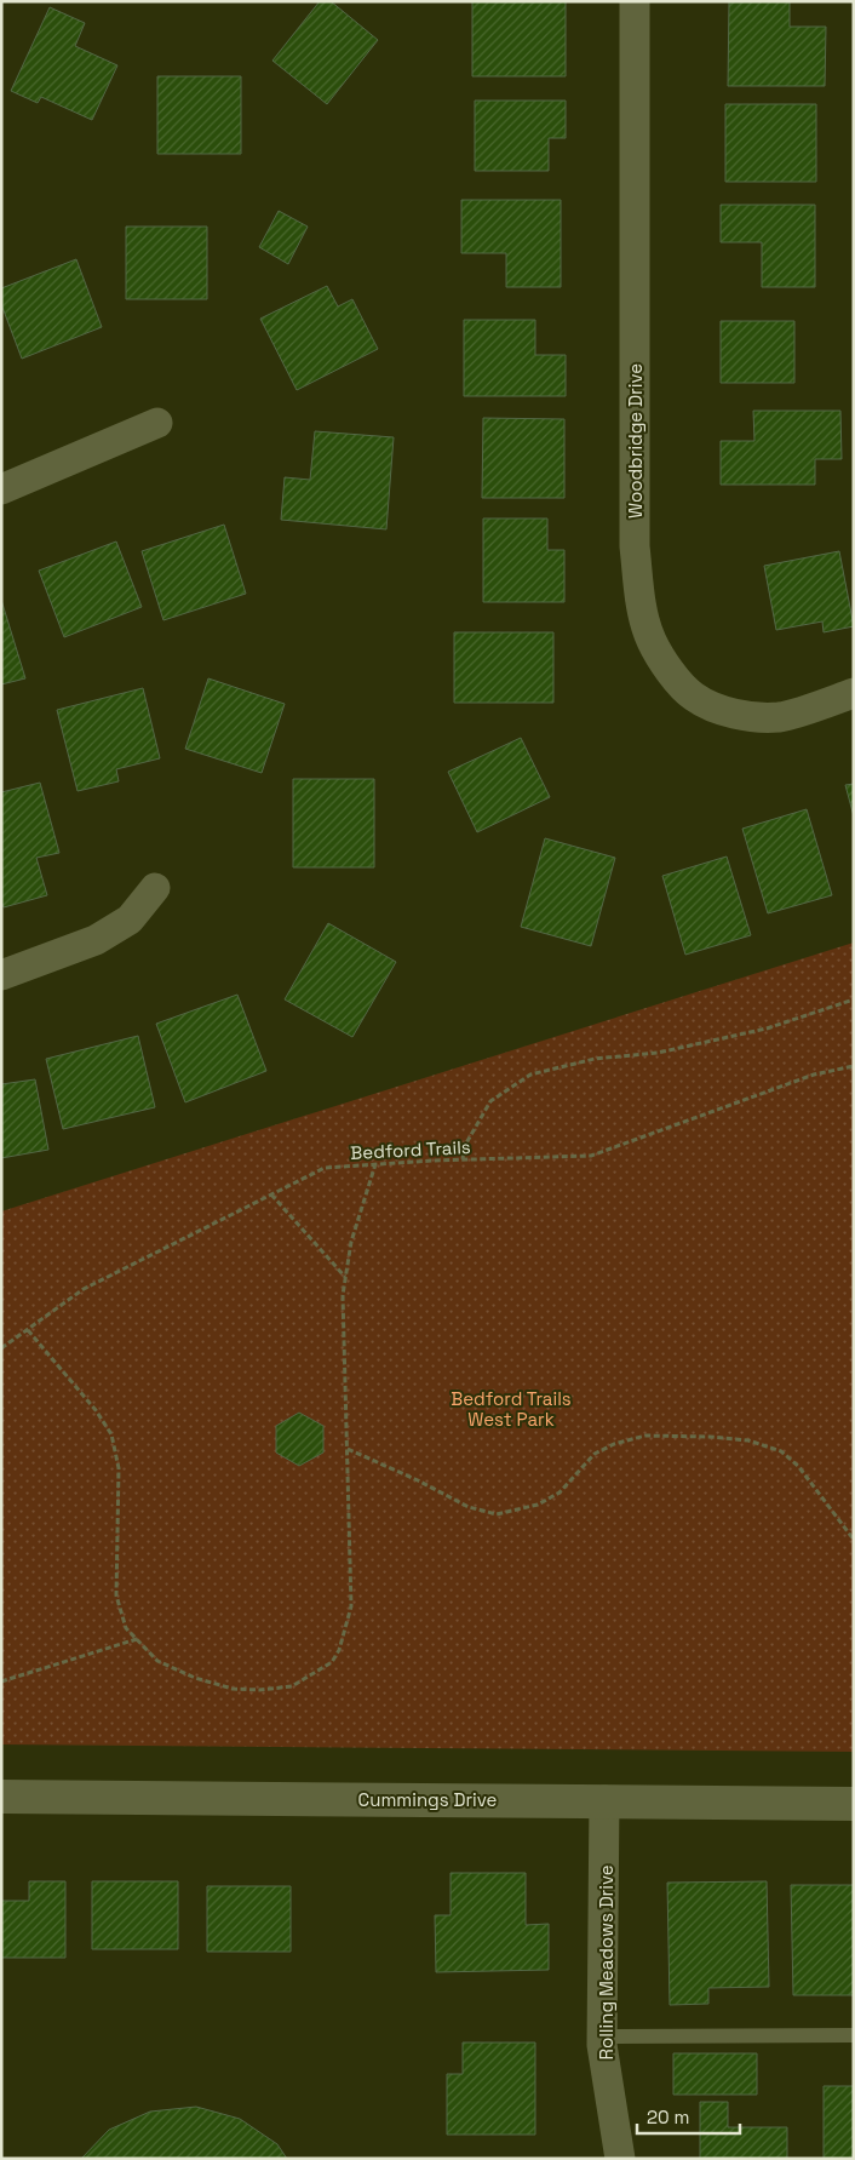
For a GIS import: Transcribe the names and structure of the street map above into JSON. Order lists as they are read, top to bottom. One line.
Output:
{"streets":{"street":["Woodbridge Drive","Cummings Drive","Rolling Meadows Drive"],"path":["Bedford Trails"]},"crossings":[["Cummings Drive","Rolling Meadows Drive"]],"parks":["Bedford Trails West Park"],"scale_bar":"20 m"}
